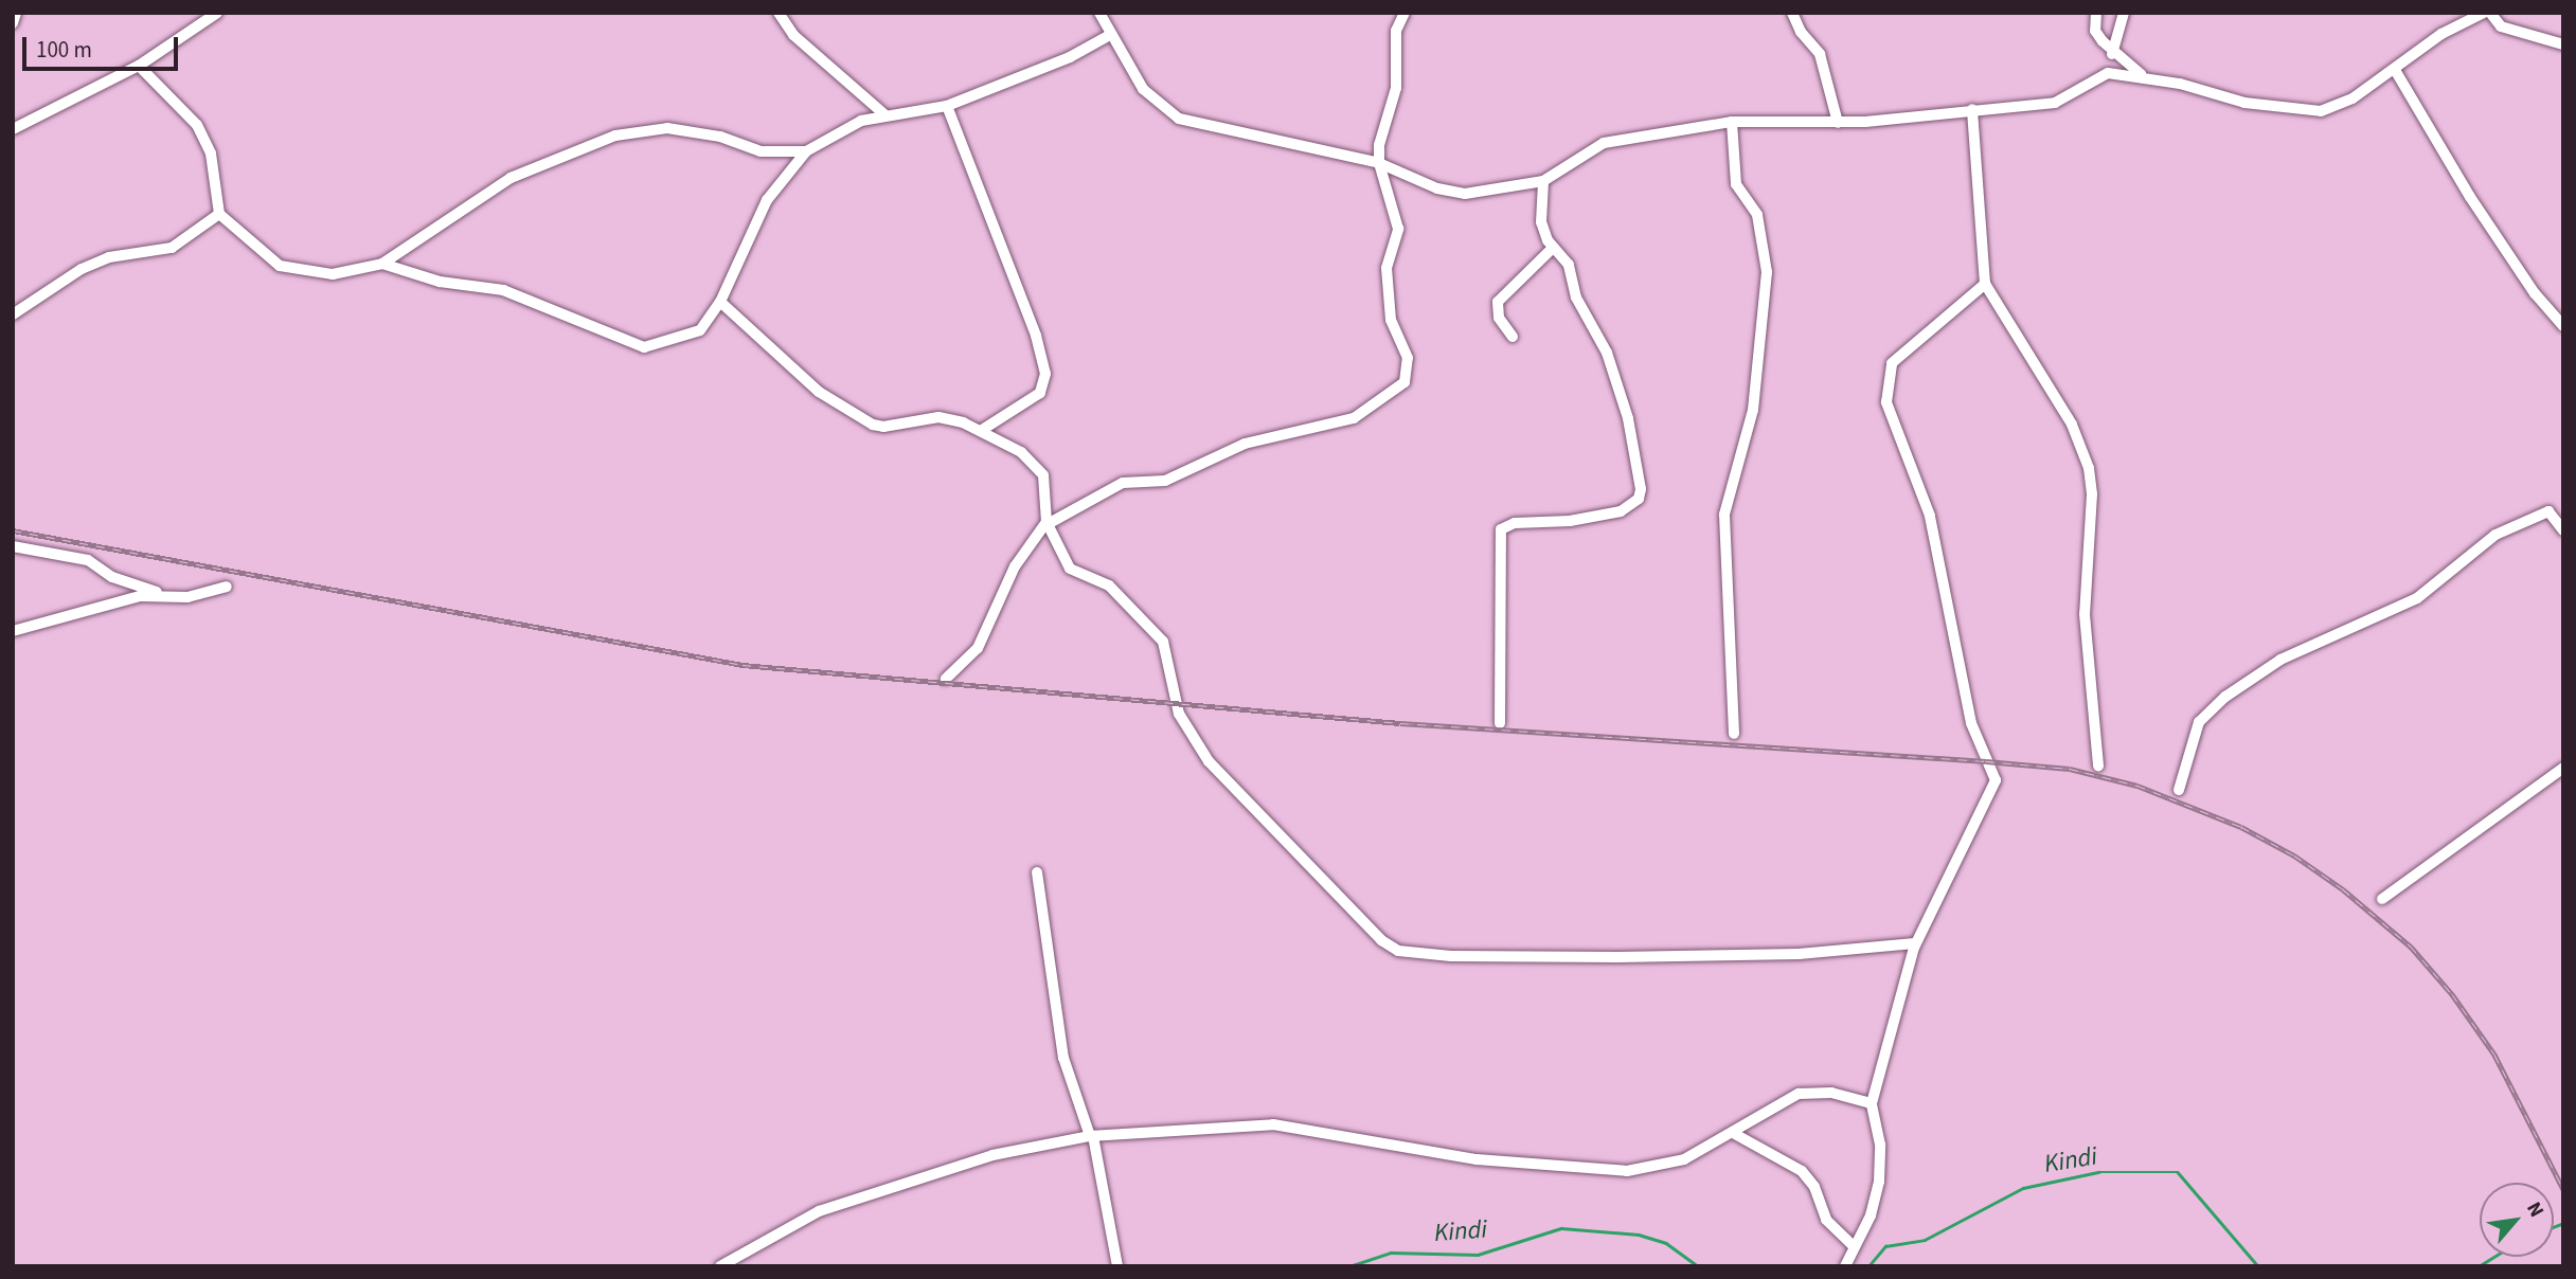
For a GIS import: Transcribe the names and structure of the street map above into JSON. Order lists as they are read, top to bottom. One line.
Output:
{"water":["Kindi"],"scale_bar":"100 m","north":"top right"}
